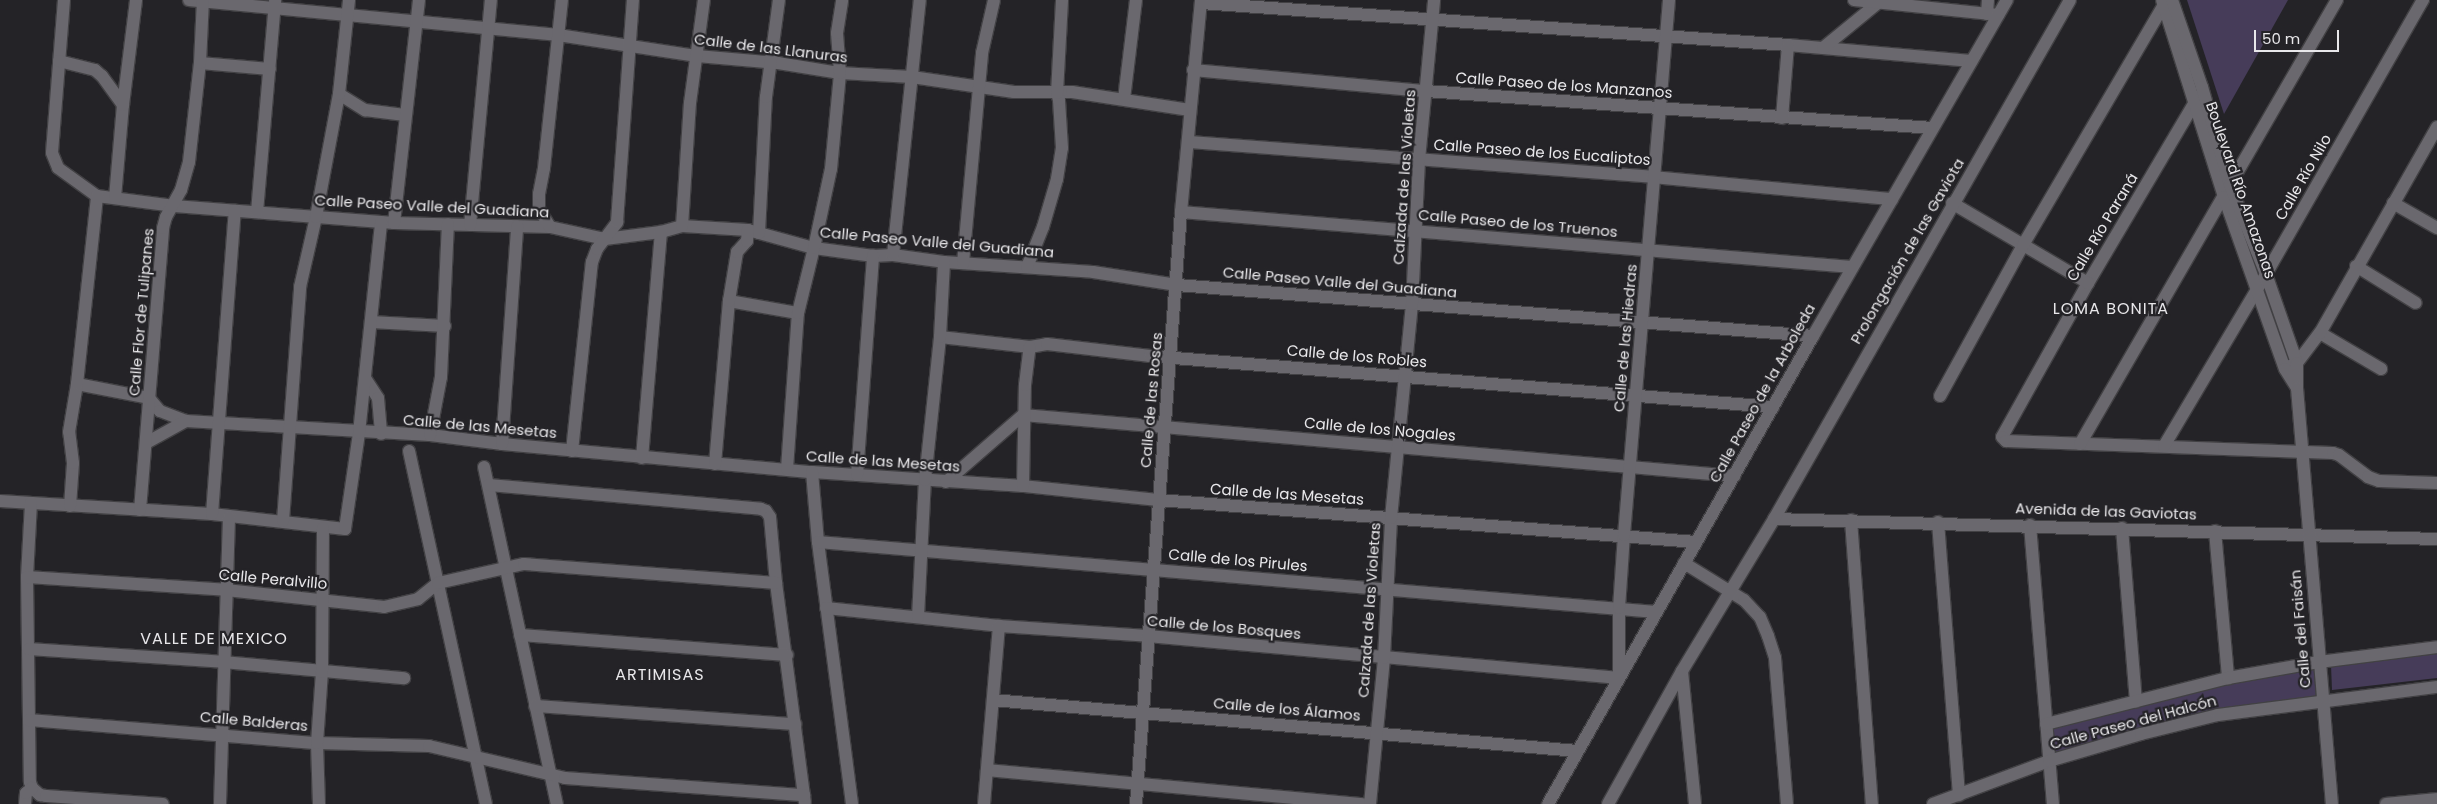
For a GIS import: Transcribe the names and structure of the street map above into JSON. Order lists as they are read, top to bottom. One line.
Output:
{"streets":{"street":["Calle de las Llanuras","Calle Paseo de los Manzanos","Calle Paseo de los Eucaliptos","Calzada de las Violetas","Calle Río Nilo","Boulevard Río Amazonas","Calle Paseo Valle del Guadiana","Calle Paseo de los Truenos","Calle Río Paraná","Prolongación de las Gaviota","Calle Flor de Tulipanes","Calle de las Hiedras","Calle de los Robles","Calle Paseo de la Arboleda","Calle de las Rosas","Calle de las Mesetas","Calle de los Nogales","Avenida de las Gaviotas","Calle de los Pirules","Calle Peralvillo","Calle de los Bosques","Calle del Faisán","Calle de los Álamos","Calle Balderas","Calle Paseo del Halcón"]},"crossings":[["Calle de las Llanuras","Calle Flor de Tulipanes"],["Calle de las Llanuras","Calle de las Rosas"],["Calle Paseo de los Manzanos","Calzada de las Violetas"],["Calle Paseo de los Manzanos","Calle de las Hiedras"],["Calle Paseo de los Manzanos","Calle Paseo de la Arboleda"],["Calle Paseo de los Manzanos","Calle de las Rosas"],["Calle Paseo de los Eucaliptos","Calzada de las Violetas"],["Calle Paseo de los Eucaliptos","Calle de las Hiedras"],["Calle Paseo de los Eucaliptos","Calle Paseo de la Arboleda"],["Calle Paseo de los Eucaliptos","Calle de las Rosas"],["Calzada de las Violetas","Calle Paseo Valle del Guadiana"],["Calzada de las Violetas","Calle Paseo de los Truenos"],["Calzada de las Violetas","Calle de los Robles"],["Calzada de las Violetas","Calle de las Mesetas"],["Calzada de las Violetas","Calle de los Nogales"],["Calzada de las Violetas","Calle de los Pirules"],["Calzada de las Violetas","Calle de los Bosques"],["Calzada de las Violetas","Calle de los Álamos"],["Calle Río Nilo","Boulevard Río Amazonas"],["Boulevard Río Amazonas","Calle Río Paraná"],["Boulevard Río Amazonas","Calle del Faisán"],["Calle Paseo Valle del Guadiana","Calle Flor de Tulipanes"],["Calle Paseo Valle del Guadiana","Calle de las Hiedras"],["Calle Paseo Valle del Guadiana","Calle Paseo de la Arboleda"],["Calle Paseo Valle del Guadiana","Calle de las Rosas"],["Calle Paseo de los Truenos","Calle de las Hiedras"],["Calle Paseo de los Truenos","Calle Paseo de la Arboleda"],["Calle Paseo de los Truenos","Calle de las Rosas"],["Prolongación de las Gaviota","Avenida de las Gaviotas"],["Calle Flor de Tulipanes","Calle de las Mesetas"],["Calle de las Hiedras","Calle de los Robles"],["Calle de las Hiedras","Calle Paseo de la Arboleda"],["Calle de las Hiedras","Calle de las Mesetas"],["Calle de las Hiedras","Calle de los Nogales"],["Calle de las Hiedras","Calle de los Pirules"],["Calle de las Hiedras","Calle de los Bosques"],["Calle de los Robles","Calle Paseo de la Arboleda"],["Calle de los Robles","Calle de las Rosas"],["Calle Paseo de la Arboleda","Calle de las Mesetas"],["Calle Paseo de la Arboleda","Calle de los Nogales"],["Calle Paseo de la Arboleda","Calle de los Pirules"],["Calle Paseo de la Arboleda","Calle de los Bosques"],["Calle Paseo de la Arboleda","Calle de los Álamos"],["Calle de las Rosas","Calle de las Mesetas"],["Calle de las Rosas","Calle de los Nogales"],["Calle de las Rosas","Calle de los Pirules"],["Calle de las Rosas","Calle de los Bosques"],["Calle de las Rosas","Calle de los Álamos"],["Avenida de las Gaviotas","Calle del Faisán"],["Calle del Faisán","Calle Paseo del Halcón"]],"districts":["LOMA BONITA","VALLE DE MEXICO","ARTIMISAS"],"scale_bar":"50 m"}
